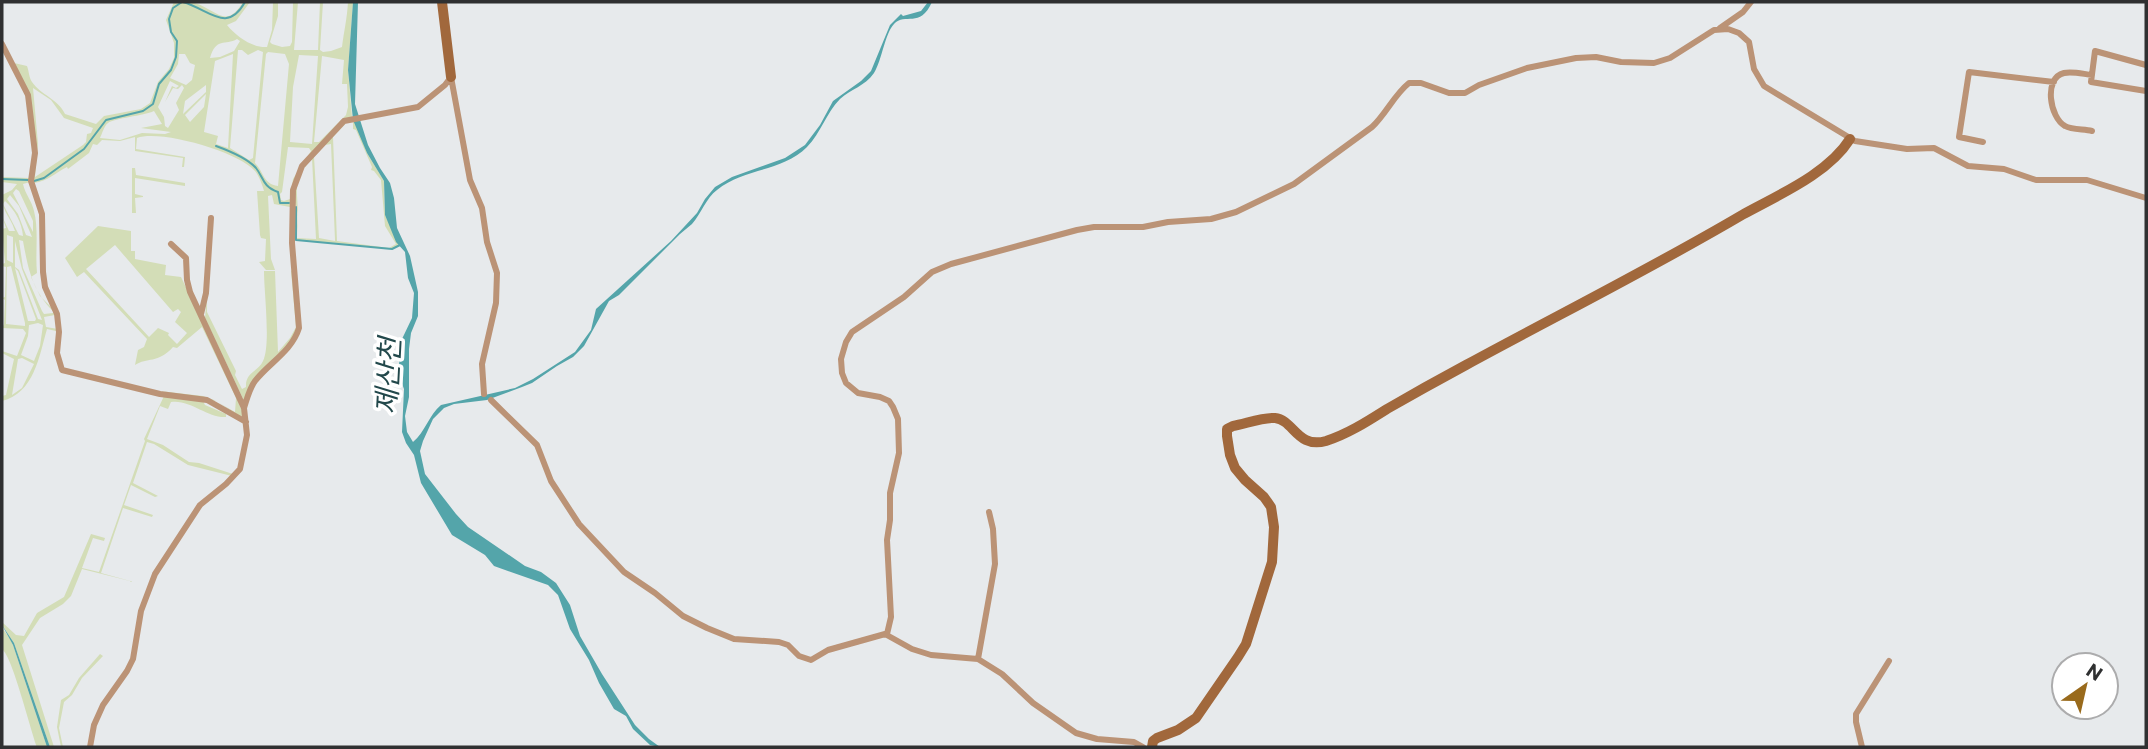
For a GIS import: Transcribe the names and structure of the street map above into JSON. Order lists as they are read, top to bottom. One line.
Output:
{"water":["제산천"],"north":"top right"}
